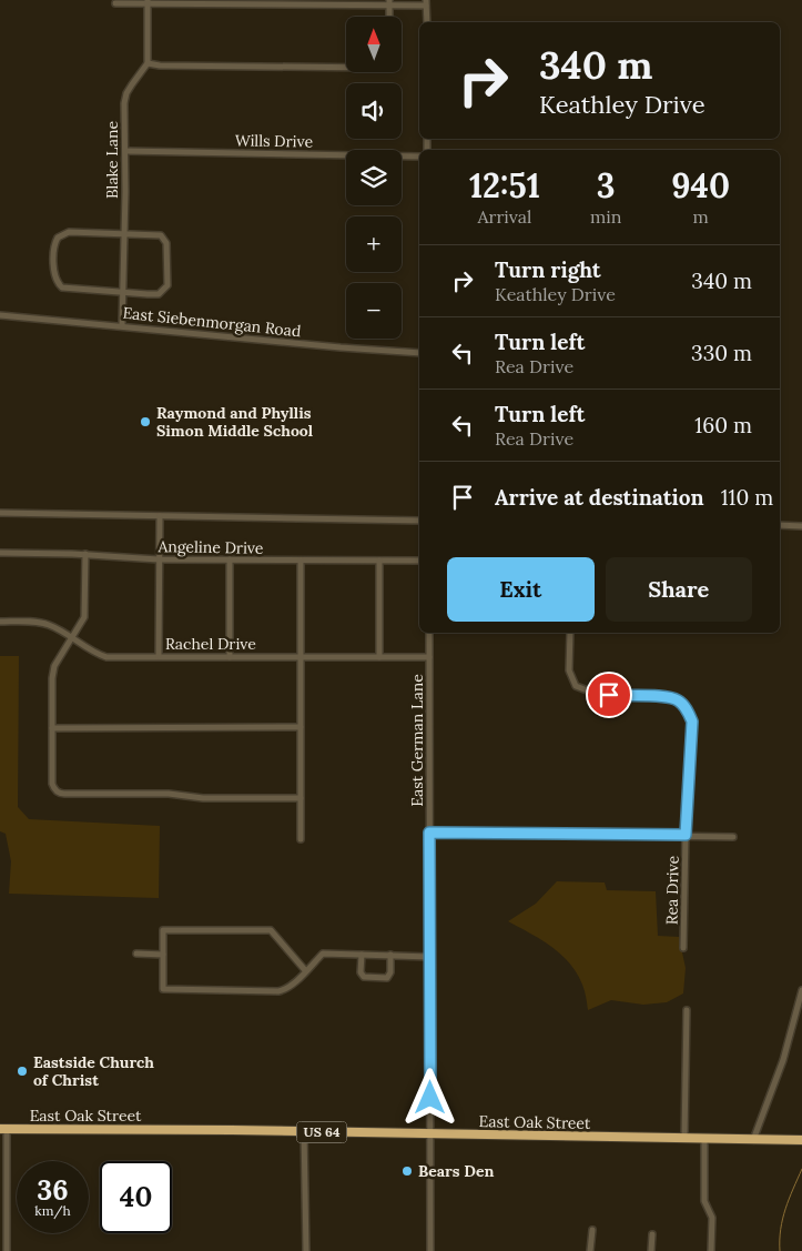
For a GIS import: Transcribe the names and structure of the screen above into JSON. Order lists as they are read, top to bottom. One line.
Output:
{"streets":{"highway":["East Oak Street","US 64"],"street":["Wills Drive","Blake Lane","East Siebenmorgan Road","Angeline Drive","Rachel Drive","East German Lane","Rea Drive"]},"crossings":[["Wills Drive","Blake Lane"],["Blake Lane","East Siebenmorgan Road"],["Rachel Drive","East German Lane"],["East German Lane","East Oak Street"]],"places":["Raymond and Phyllis Simon Middle School","Eastside Church of Christ","Bears Den"],"north":"top","page":{"map_buttons":["+","−"],"turn":["340 m","Keathley Drive"],"eta":["12:51","Arrival","3","min","940","m"],"list":[{"name":"Turn right","note":"Keathley Drive","value":"340 m"},{"name":"Turn left","note":"Rea Drive","value":"330 m"},{"name":"Turn left","note":"Rea Drive","value":"160 m"},{"name":"Arrive at destination","value":"110 m"}],"buttons":["Exit","Share"],"speed":"36 km/h","limit":"40"}}
